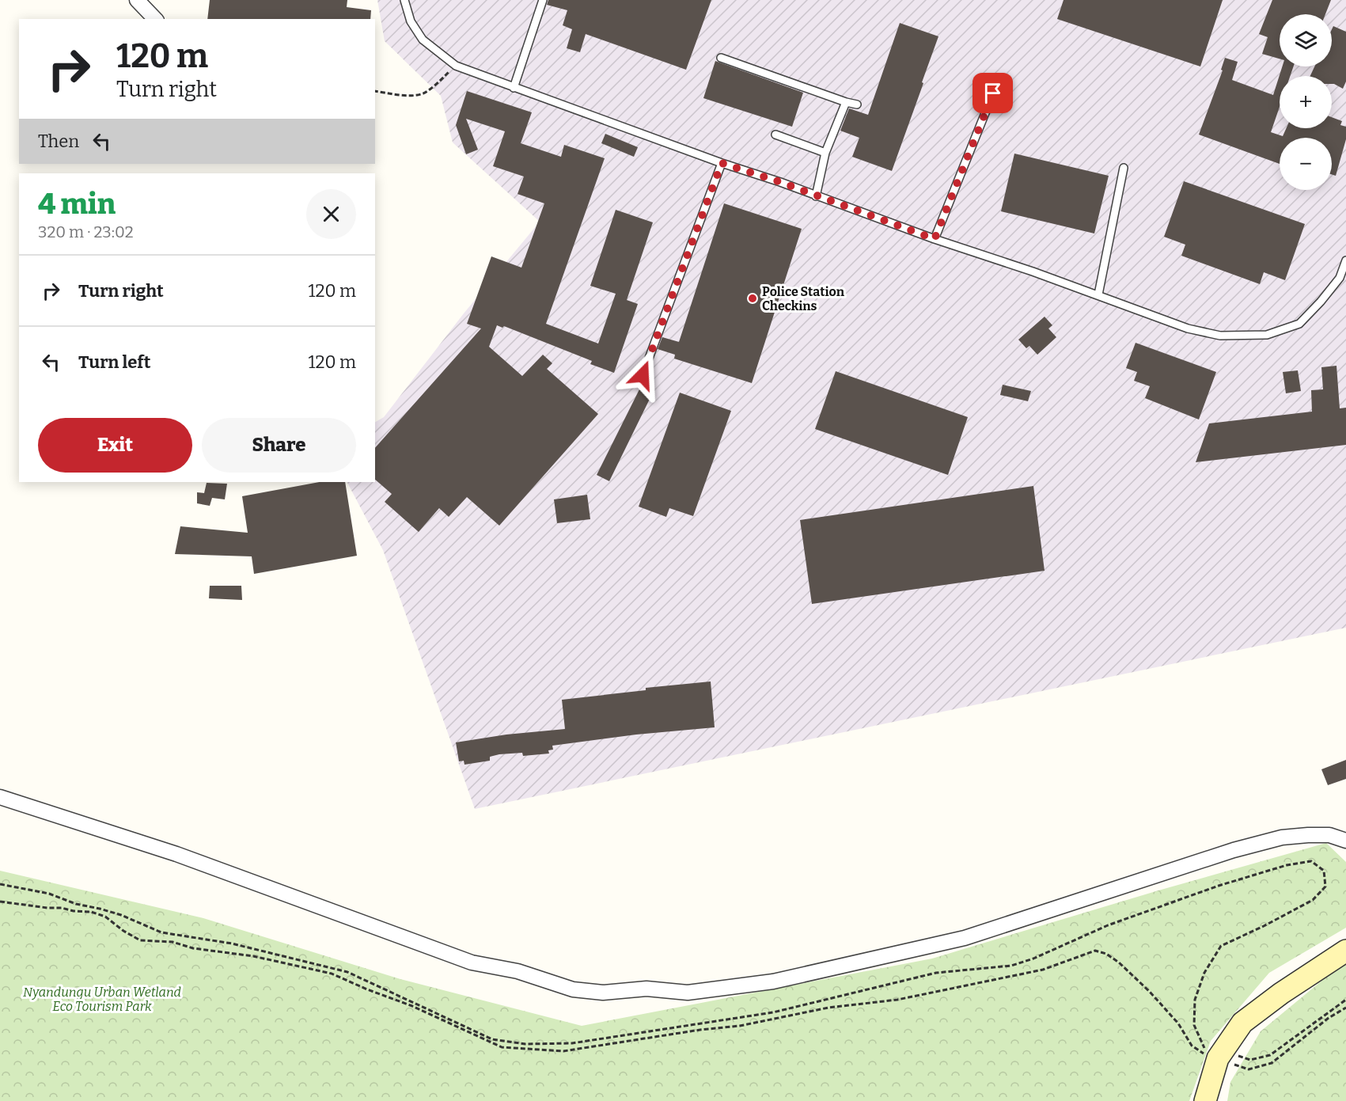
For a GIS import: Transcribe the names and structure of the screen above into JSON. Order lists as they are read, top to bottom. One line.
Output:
{"parks":["Nyandungu Urban Wetland Eco Tourism Park"],"places":["Police Station Checkins"],"page":{"map_buttons":["+","−"],"turn":["120 m","Turn right"],"then":"Then","heading":["4 min","320 m · 23:02"],"list":[{"name":"Turn right","value":"120 m"},{"name":"Turn left","value":"120 m"}],"buttons":["Exit","Share"]}}
